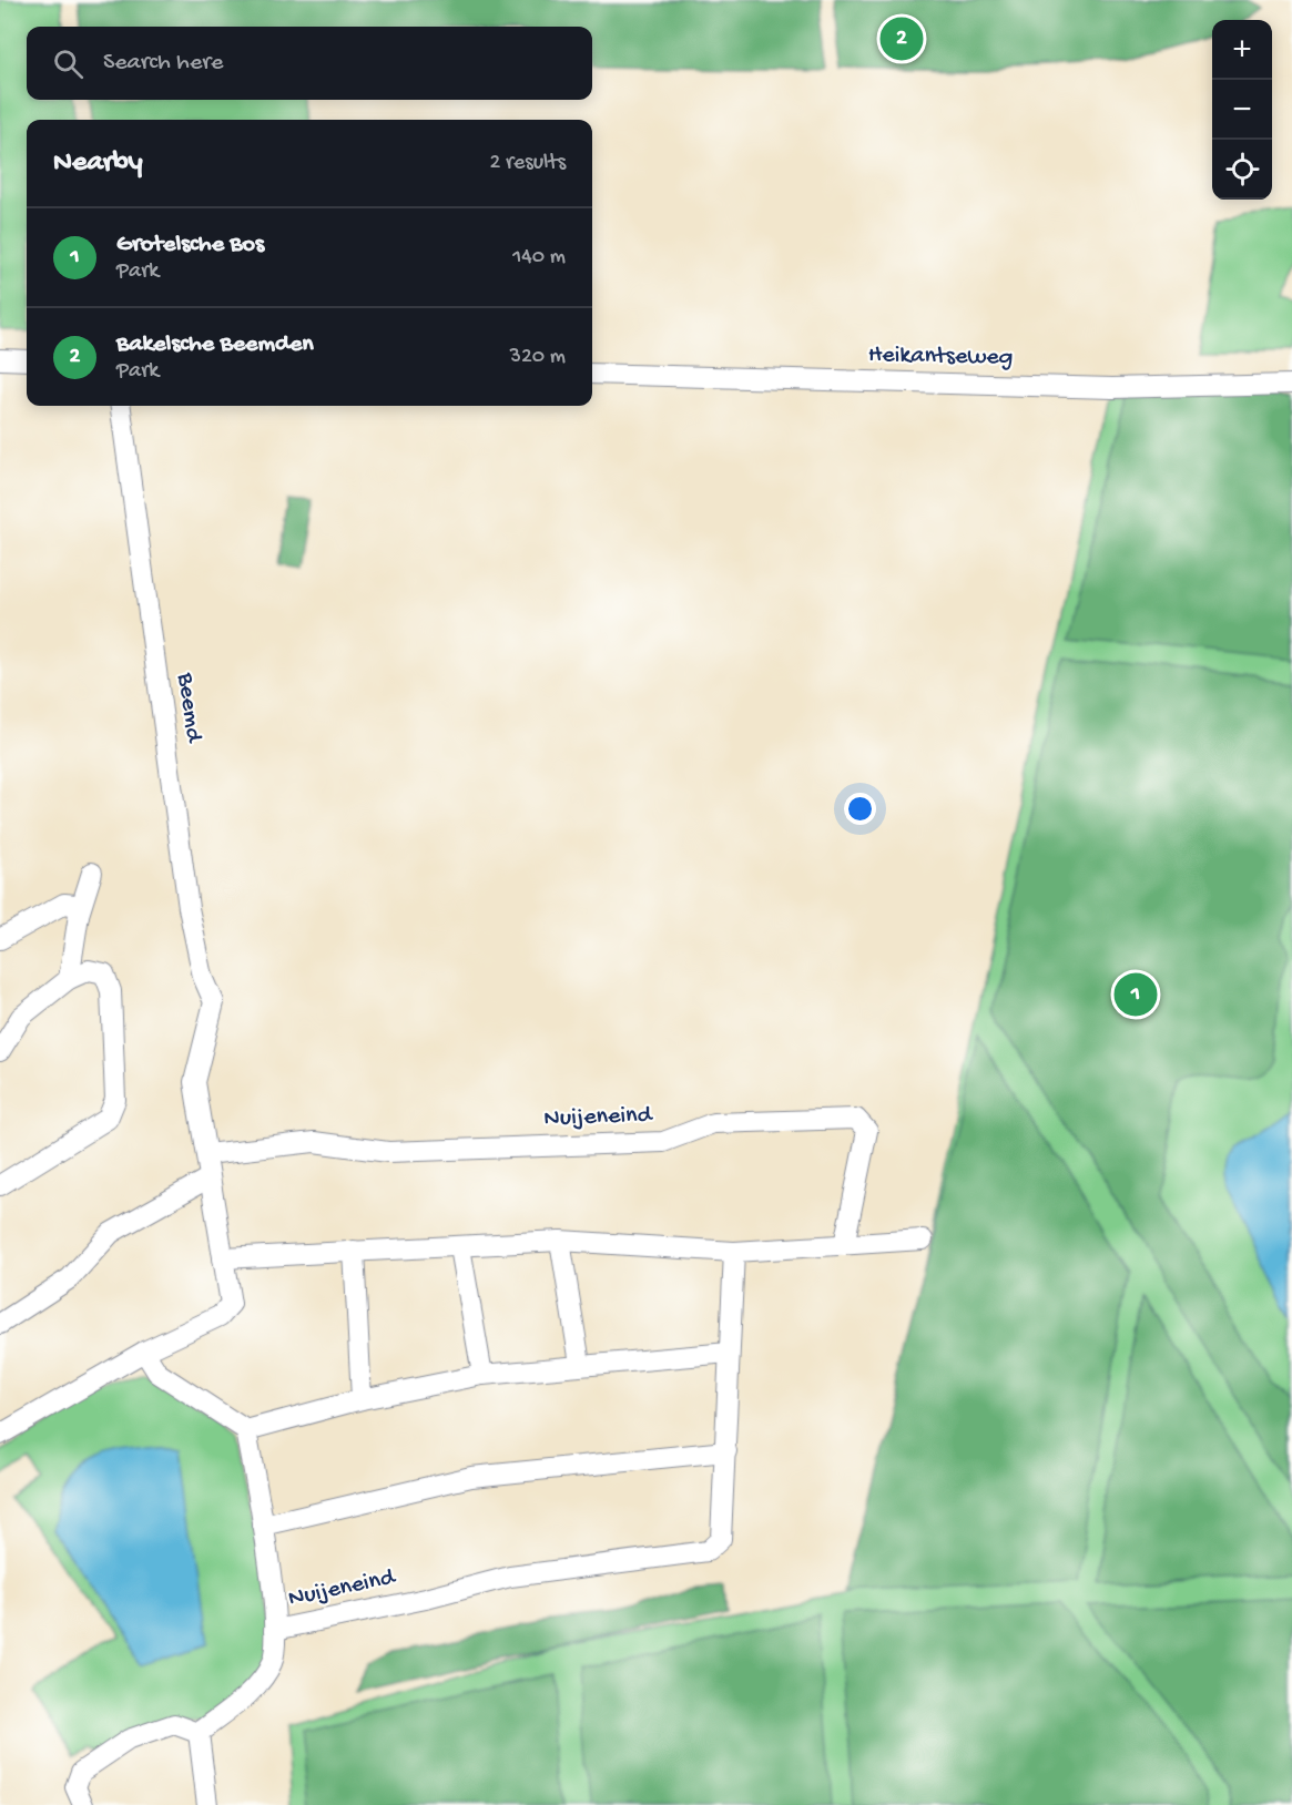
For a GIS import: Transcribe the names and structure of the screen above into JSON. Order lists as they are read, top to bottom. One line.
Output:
{"streets":{"street":["Heikantseweg","Beemd","Nuijeneind"]},"crossings":[["Beemd","Nuijeneind"]],"page":{"pins":["2","1"],"map_buttons":["+","−"],"search":"Search here","heading":["Nearby","2 results"],"list":[{"mark":"1","name":"Grotelsche Bos","note":"Park","value":"140 m"},{"mark":"2","name":"Bakelsche Beemden","note":"Park","value":"320 m"}]}}
